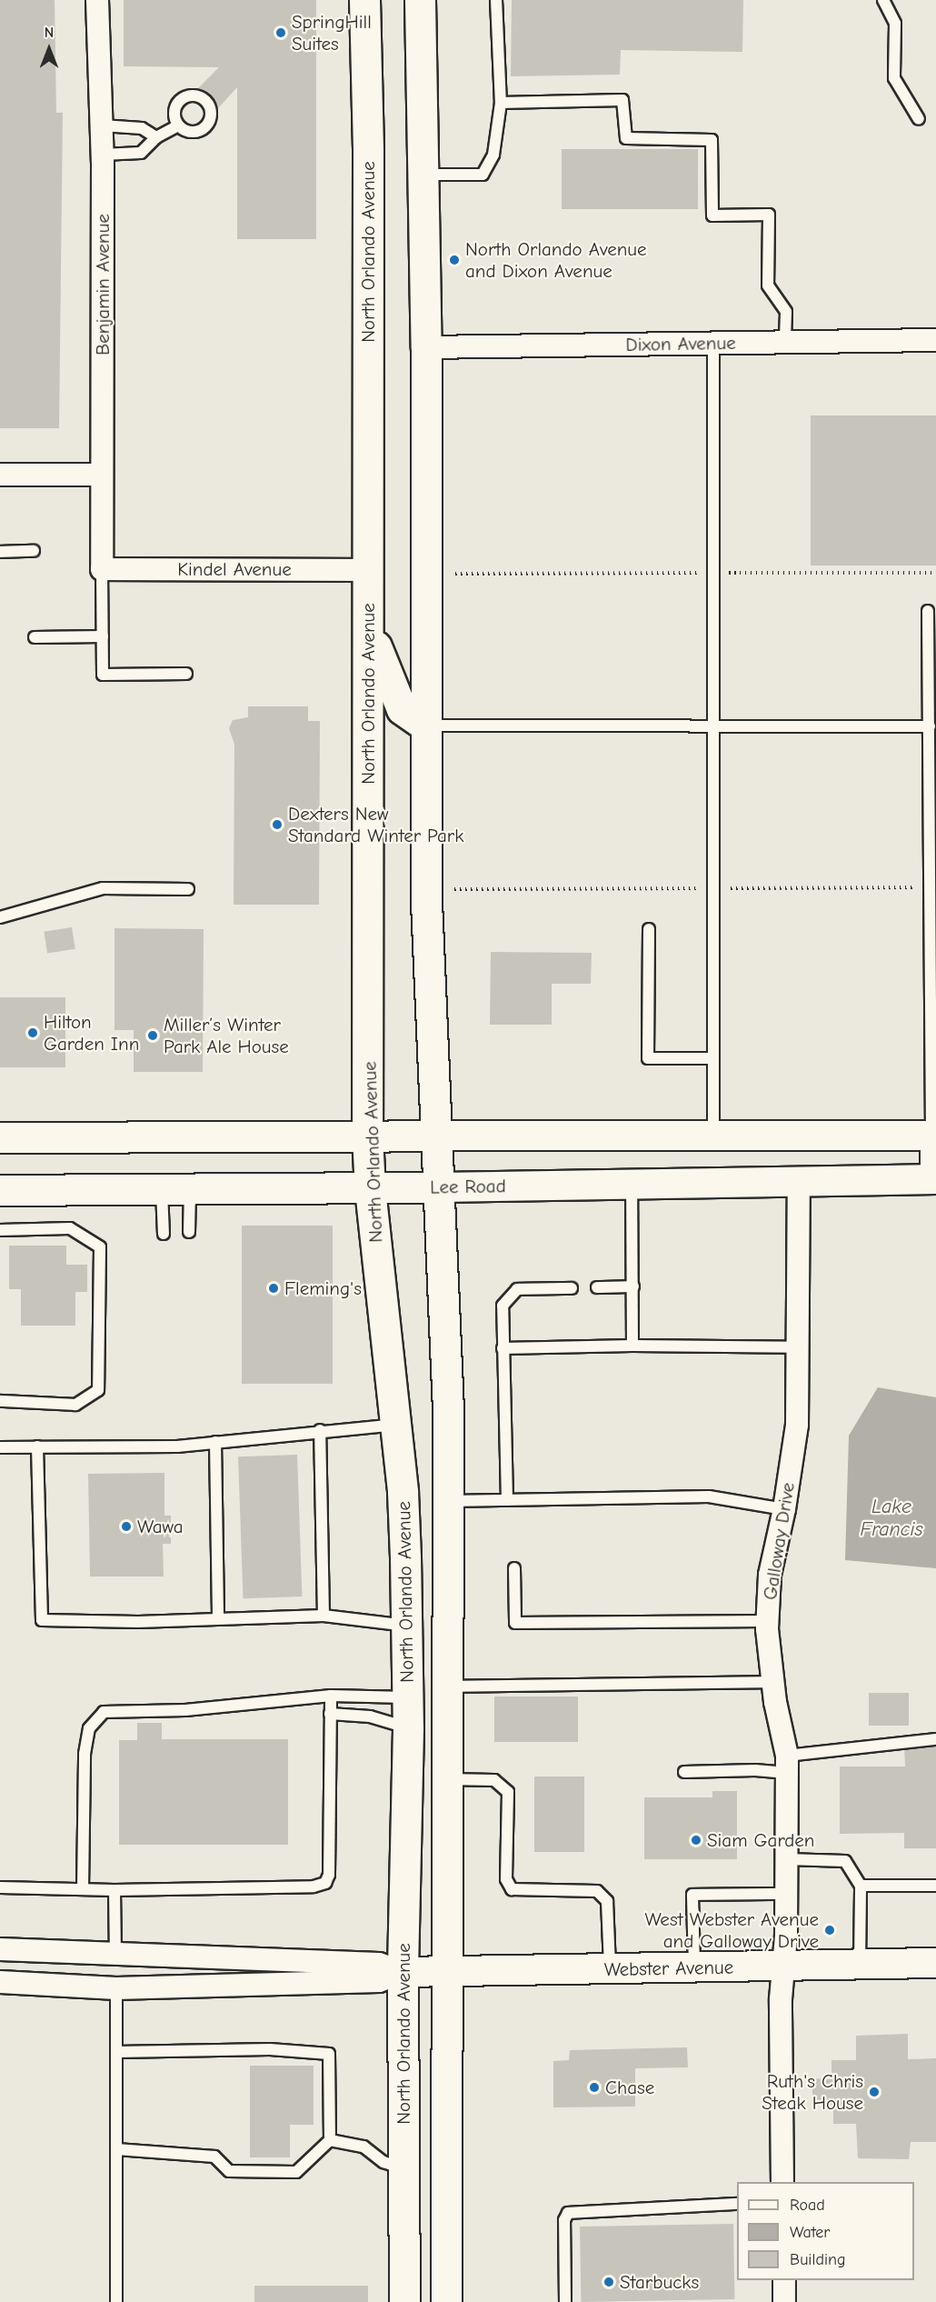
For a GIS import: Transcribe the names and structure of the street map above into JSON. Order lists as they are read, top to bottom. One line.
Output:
{"streets":{"main road":["North Orlando Avenue","Lee Road"],"street":["Benjamin Avenue","Dixon Avenue","Kindel Avenue","Galloway Drive","Webster Avenue"]},"crossings":[["North Orlando Avenue","Dixon Avenue"],["North Orlando Avenue","Kindel Avenue"],["North Orlando Avenue","Lee Road"],["North Orlando Avenue","Webster Avenue"],["Benjamin Avenue","Kindel Avenue"],["Lee Road","Galloway Drive"],["Galloway Drive","Webster Avenue"]],"water":["Lake Francis"],"places":["SpringHill Suites","North Orlando Avenue and Dixon Avenue","Dexters New Standard Winter Park","Hilton Garden Inn","Miller’s Winter Park Ale House","Fleming's","Wawa","Siam Garden","West Webster Avenue and Galloway Drive","Chase","Ruth's Chris Steak House","Starbucks"],"legend":["Road","Water","Building"],"north":"top"}
